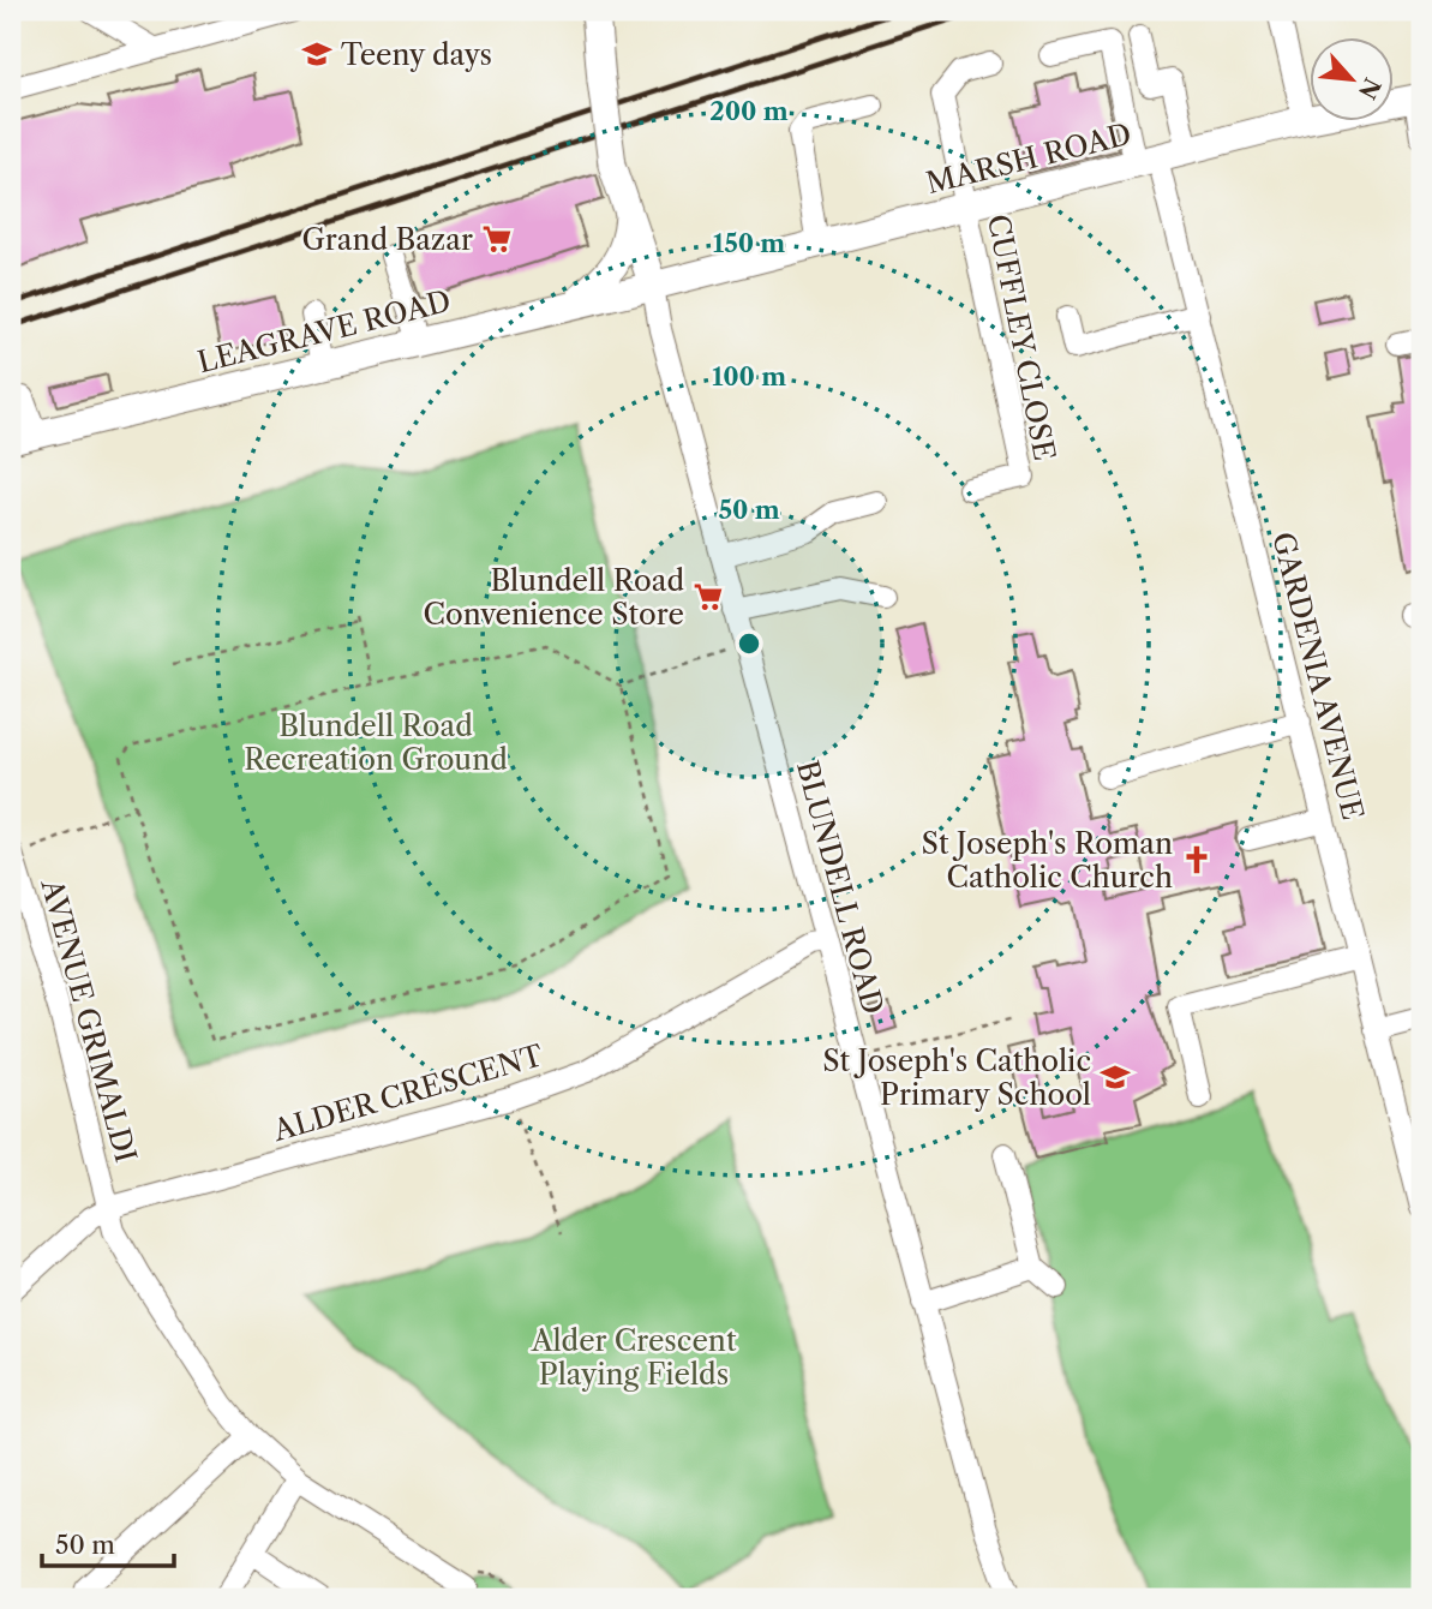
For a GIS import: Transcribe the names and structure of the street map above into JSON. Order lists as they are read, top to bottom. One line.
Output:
{"streets":{"main road":["MARSH ROAD","LEAGRAVE ROAD"],"street":["CUFFLEY CLOSE","GARDENIA AVENUE","BLUNDELL ROAD","AVENUE GRIMALDI","ALDER CRESCENT"]},"crossings":[["MARSH ROAD","LEAGRAVE ROAD"],["MARSH ROAD","CUFFLEY CLOSE"],["MARSH ROAD","GARDENIA AVENUE"],["MARSH ROAD","BLUNDELL ROAD"],["LEAGRAVE ROAD","BLUNDELL ROAD"],["BLUNDELL ROAD","ALDER CRESCENT"],["AVENUE GRIMALDI","ALDER CRESCENT"]],"parks":["Blundell Road Recreation Ground","Alder Crescent Playing Fields"],"places":{"school or university":["Teeny days","St Joseph's Catholic Primary School"],"supermarket":["Grand Bazar","Blundell Road Convenience Store"],"church":["St Joseph's Roman Catholic Church"]},"scale_bar":"50 m","north":"bottom right","rings":["200 m","150 m","100 m","50 m"]}
